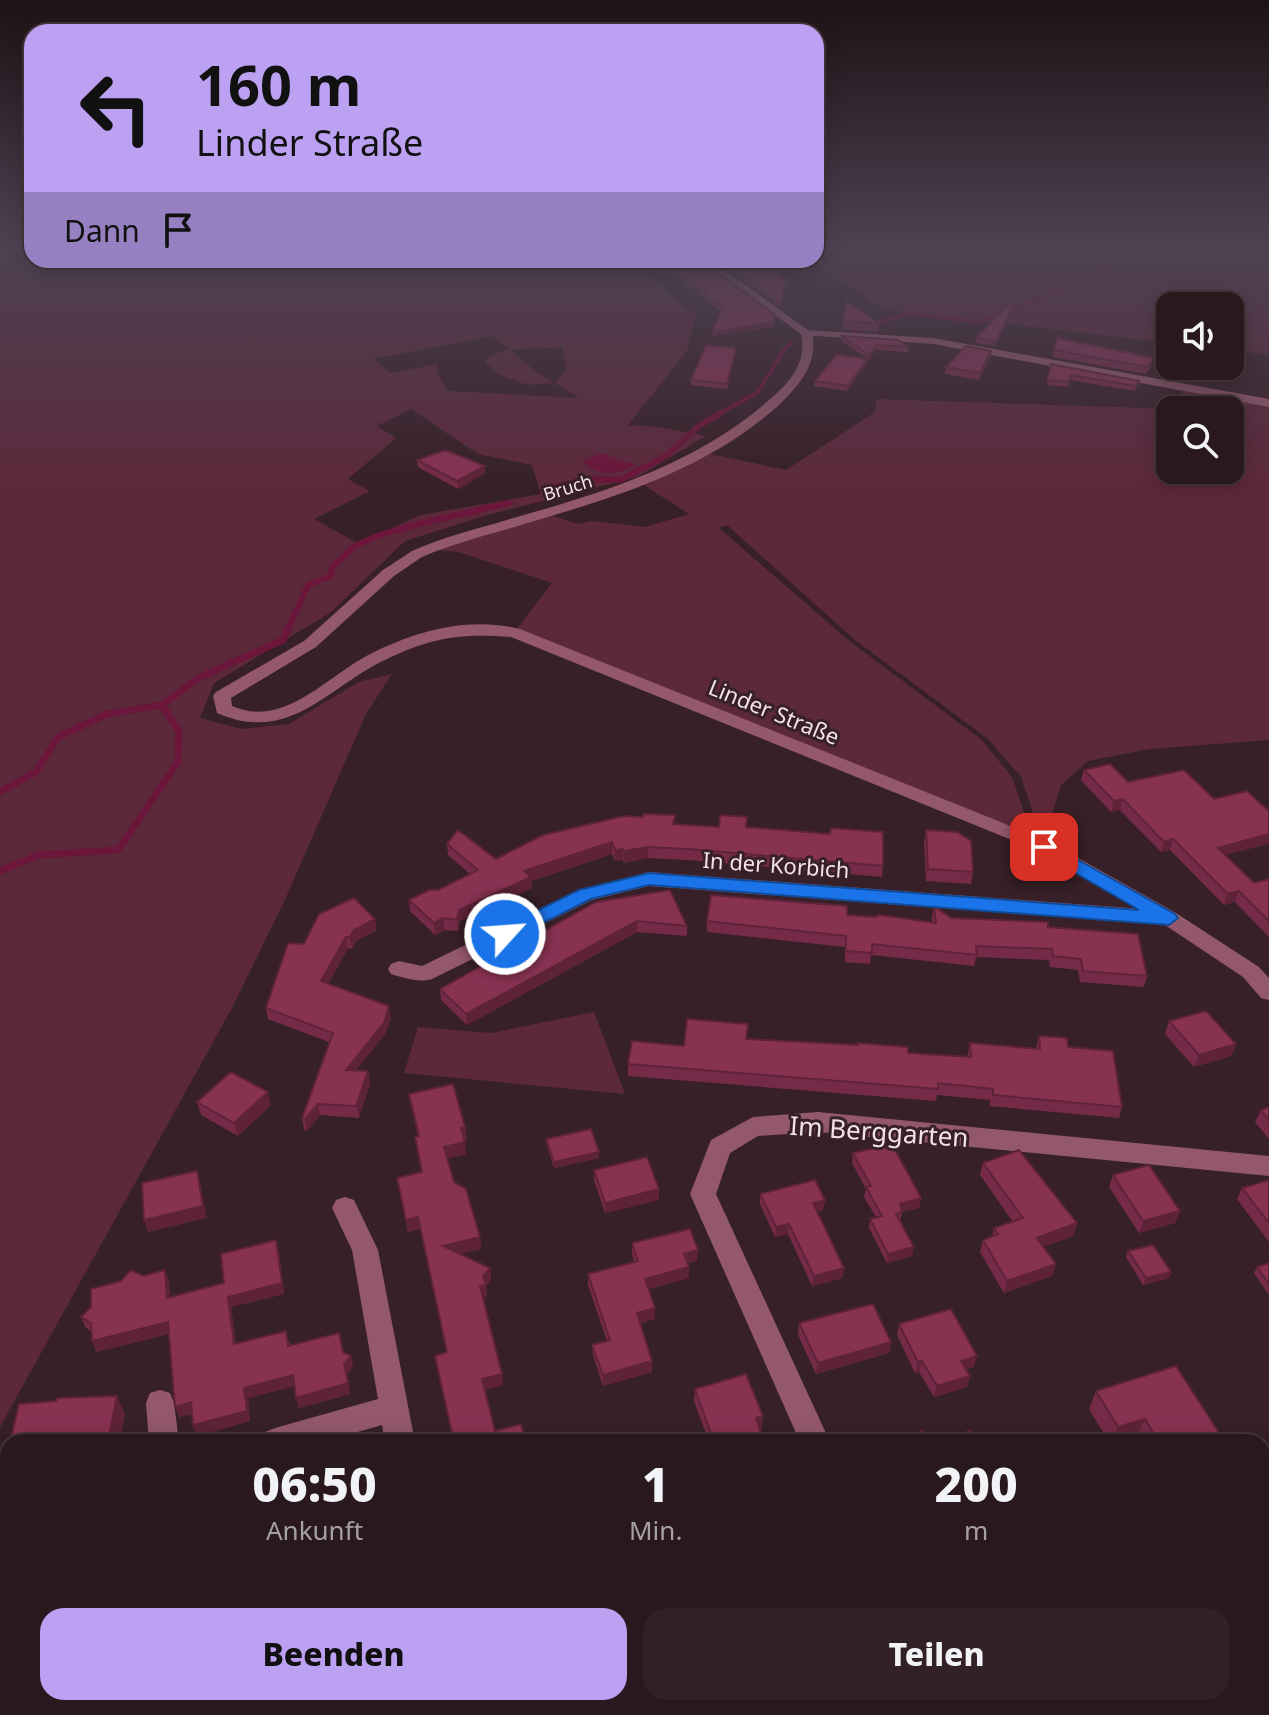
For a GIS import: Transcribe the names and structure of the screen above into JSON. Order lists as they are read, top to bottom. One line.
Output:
{"streets":{"street":["Bruch","Linder Straße","In der Korbich","Im Berggarten"]},"crossings":[["Bruch","Linder Straße"],["Linder Straße","In der Korbich"]],"page":{"turn":["160 m","Linder Straße"],"then":"Dann","eta":["06:50","Ankunft","1","Min.","200","m"],"buttons":["Beenden","Teilen"]}}
